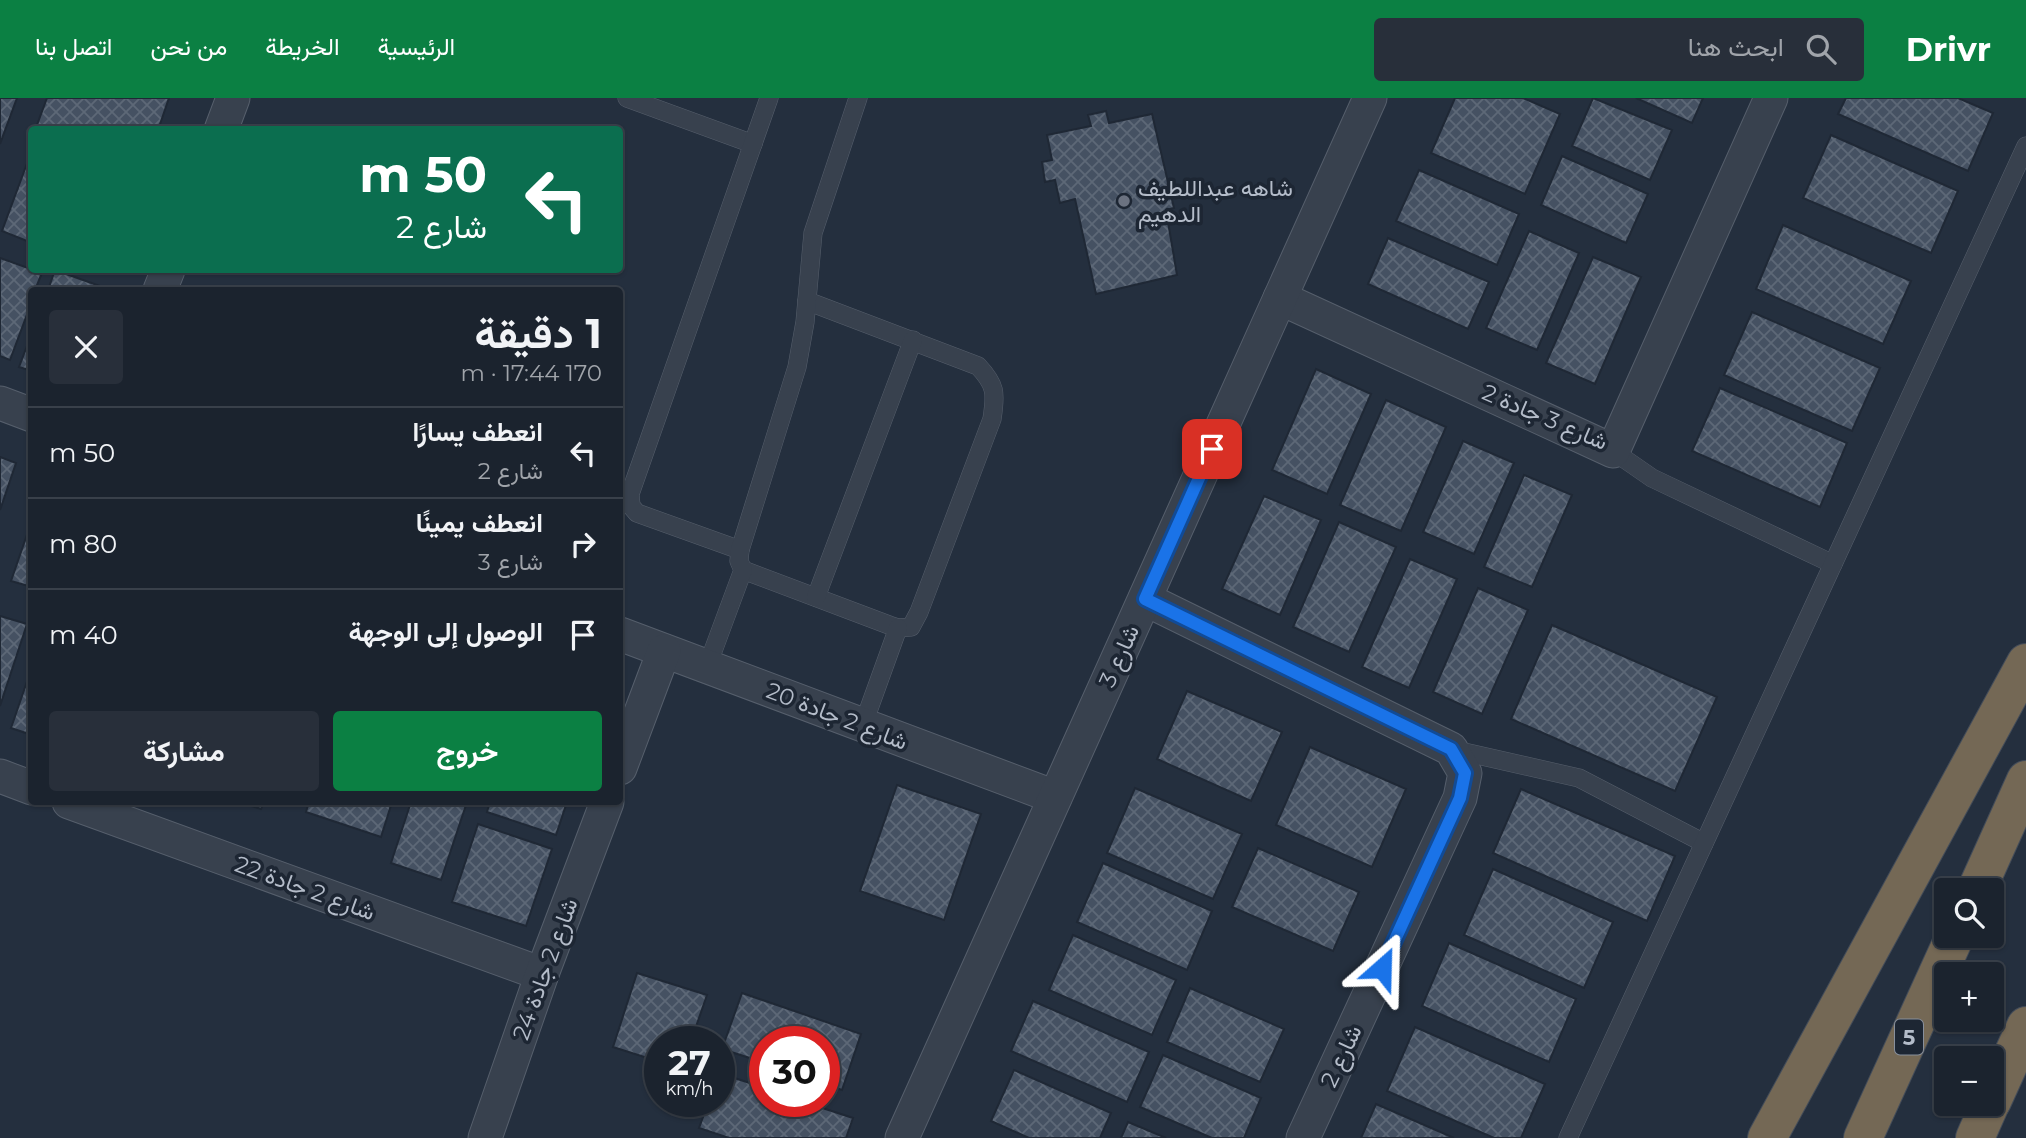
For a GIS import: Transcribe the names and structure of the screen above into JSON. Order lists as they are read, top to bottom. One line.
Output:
{"streets":{"highway":["5"],"street":["شارع 3 جادة 2","شارع 3","شارع 2 جادة 20","شارع 2 جادة 22","شارع 2 جادة 24","شارع 2"]},"crossings":[["شارع 3 جادة 2","شارع 3"],["شارع 3","شارع 2 جادة 20"],["شارع 2 جادة 22","شارع 2 جادة 24"]],"places":["شاهه عبداللطيف الدهيم"],"page":{"header":"Drivr","search":"ابحث هنا","nav":["الرئيسية","الخريطة","من نحن","اتصل بنا"],"turn":["50 m","شارع 2"],"heading":["1 دقيقة","170 m · 17:44"],"list":[{"name":"انعطف يسارًا","note":"شارع 2","value":"50 m"},{"name":"انعطف يمينًا","note":"شارع 3","value":"80 m"},{"name":"الوصول إلى الوجهة","value":"40 m"}],"buttons":["خروج","مشاركة"],"map_buttons":["+","−"],"speed":"27 km/h","limit":"30"}}
